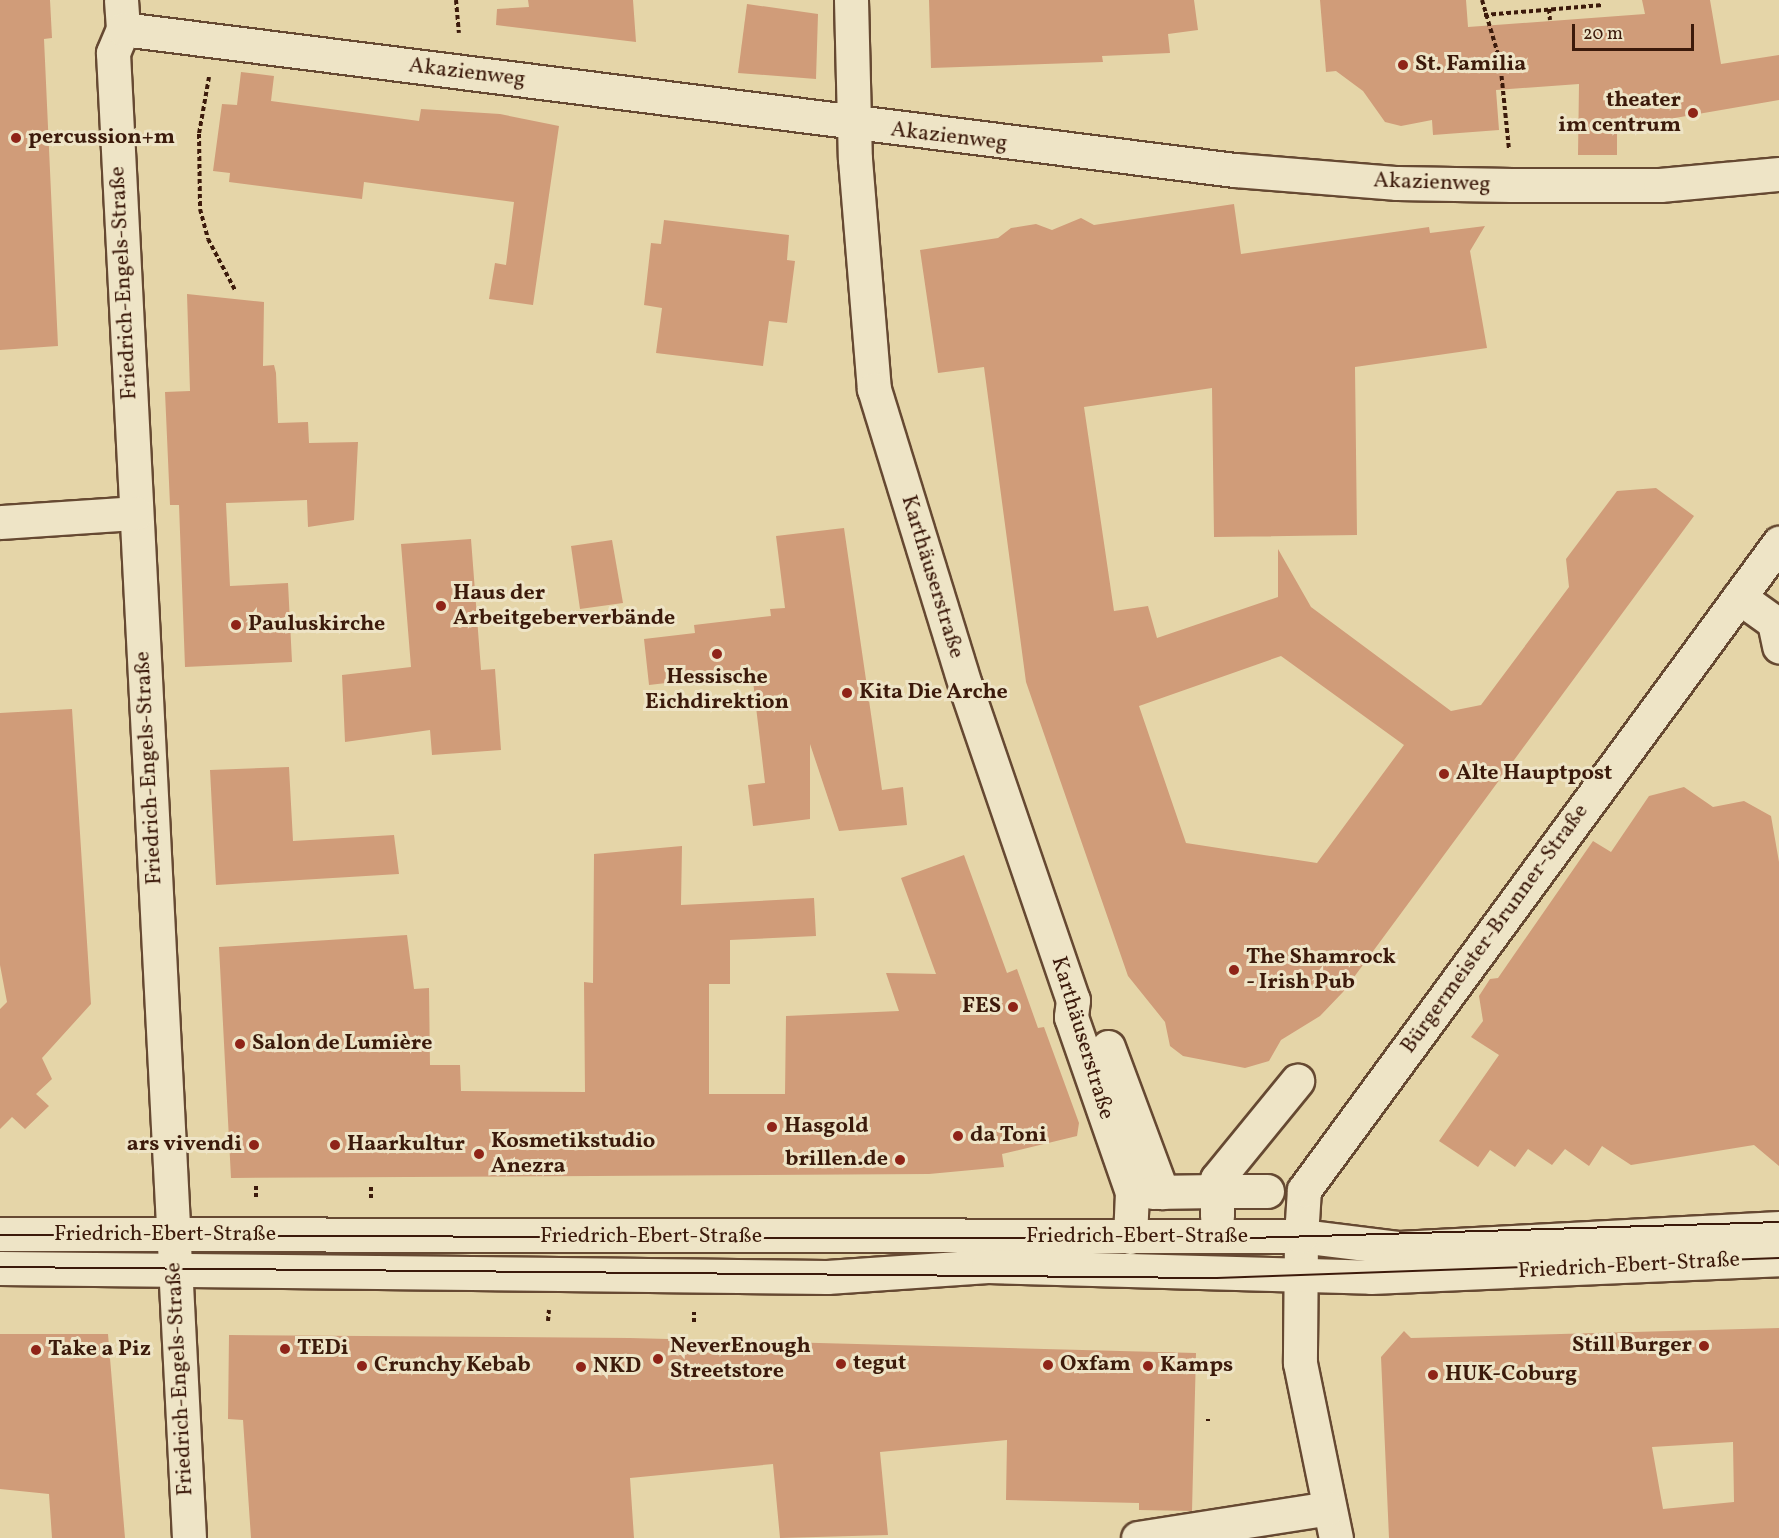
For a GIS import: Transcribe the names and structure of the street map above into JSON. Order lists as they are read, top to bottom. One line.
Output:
{"streets":{"street":["Akazienweg","Friedrich-Engels-Straße","Karthäuserstraße","Bürgermeister-Brunner-Straße","Friedrich-Ebert-Straße"]},"crossings":[["Akazienweg","Friedrich-Engels-Straße"],["Akazienweg","Karthäuserstraße"],["Friedrich-Engels-Straße","Friedrich-Ebert-Straße"],["Karthäuserstraße","Friedrich-Ebert-Straße"],["Bürgermeister-Brunner-Straße","Friedrich-Ebert-Straße"]],"places":["St. Familia","theater im centrum","percussion+m","Haus der Arbeitgeberverbände","Pauluskirche","Hessische Eichdirektion","Kita Die Arche","Alte Hauptpost","The Shamrock - Irish Pub","FES","Salon de Lumière","Hasgold","da Toni","ars vivendi","Haarkultur","Kosmetikstudio Anezra","brillen.de","Still Burger","TEDi","Take a Piz","NeverEnough Streetstore","tegut","Oxfam","Crunchy Kebab","Kamps","NKD","HUK-Coburg"],"scale_bar":"20 m"}
